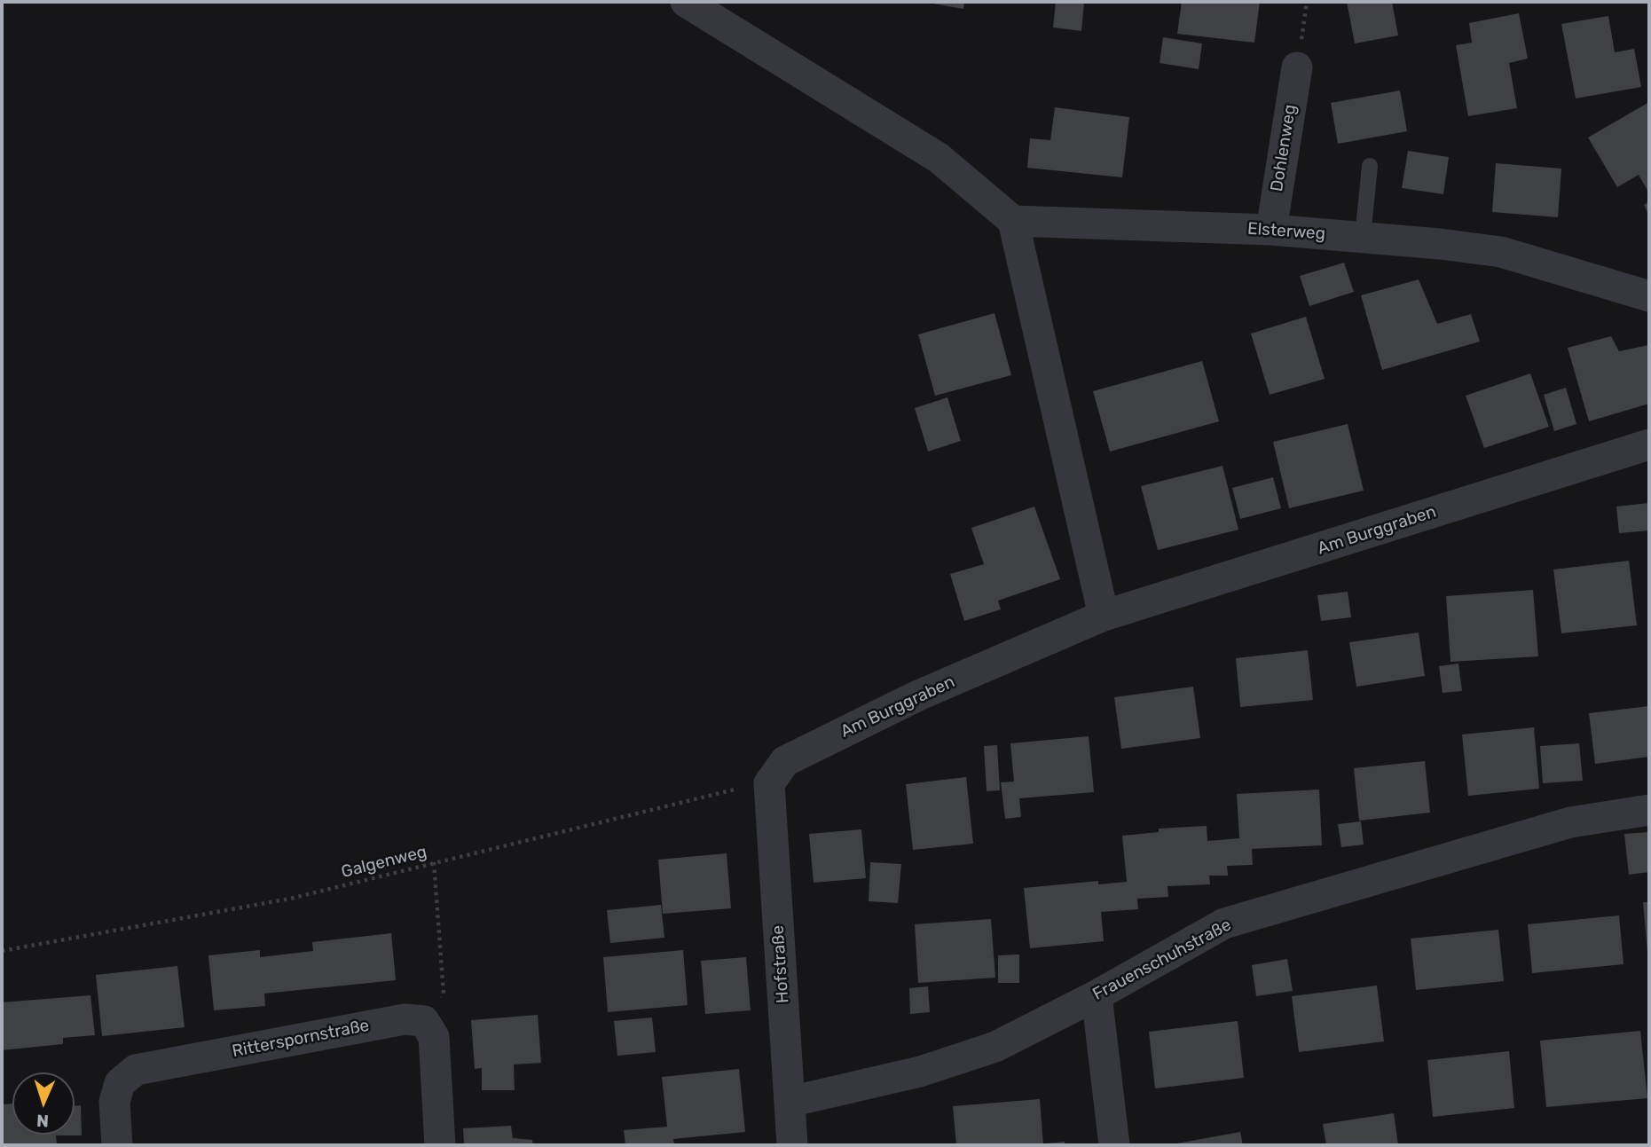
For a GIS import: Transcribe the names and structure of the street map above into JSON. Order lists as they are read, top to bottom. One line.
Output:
{"streets":{"street":["Dohlenweg","Elsterweg","Am Burggraben","Frauenschuhstraße","Hofstraße","Ritterspornstraße"],"path":["Galgenweg"]},"crossings":[["Dohlenweg","Elsterweg"],["Am Burggraben","Galgenweg"],["Am Burggraben","Hofstraße"],["Galgenweg","Hofstraße"],["Frauenschuhstraße","Hofstraße"]],"north":"bottom"}
